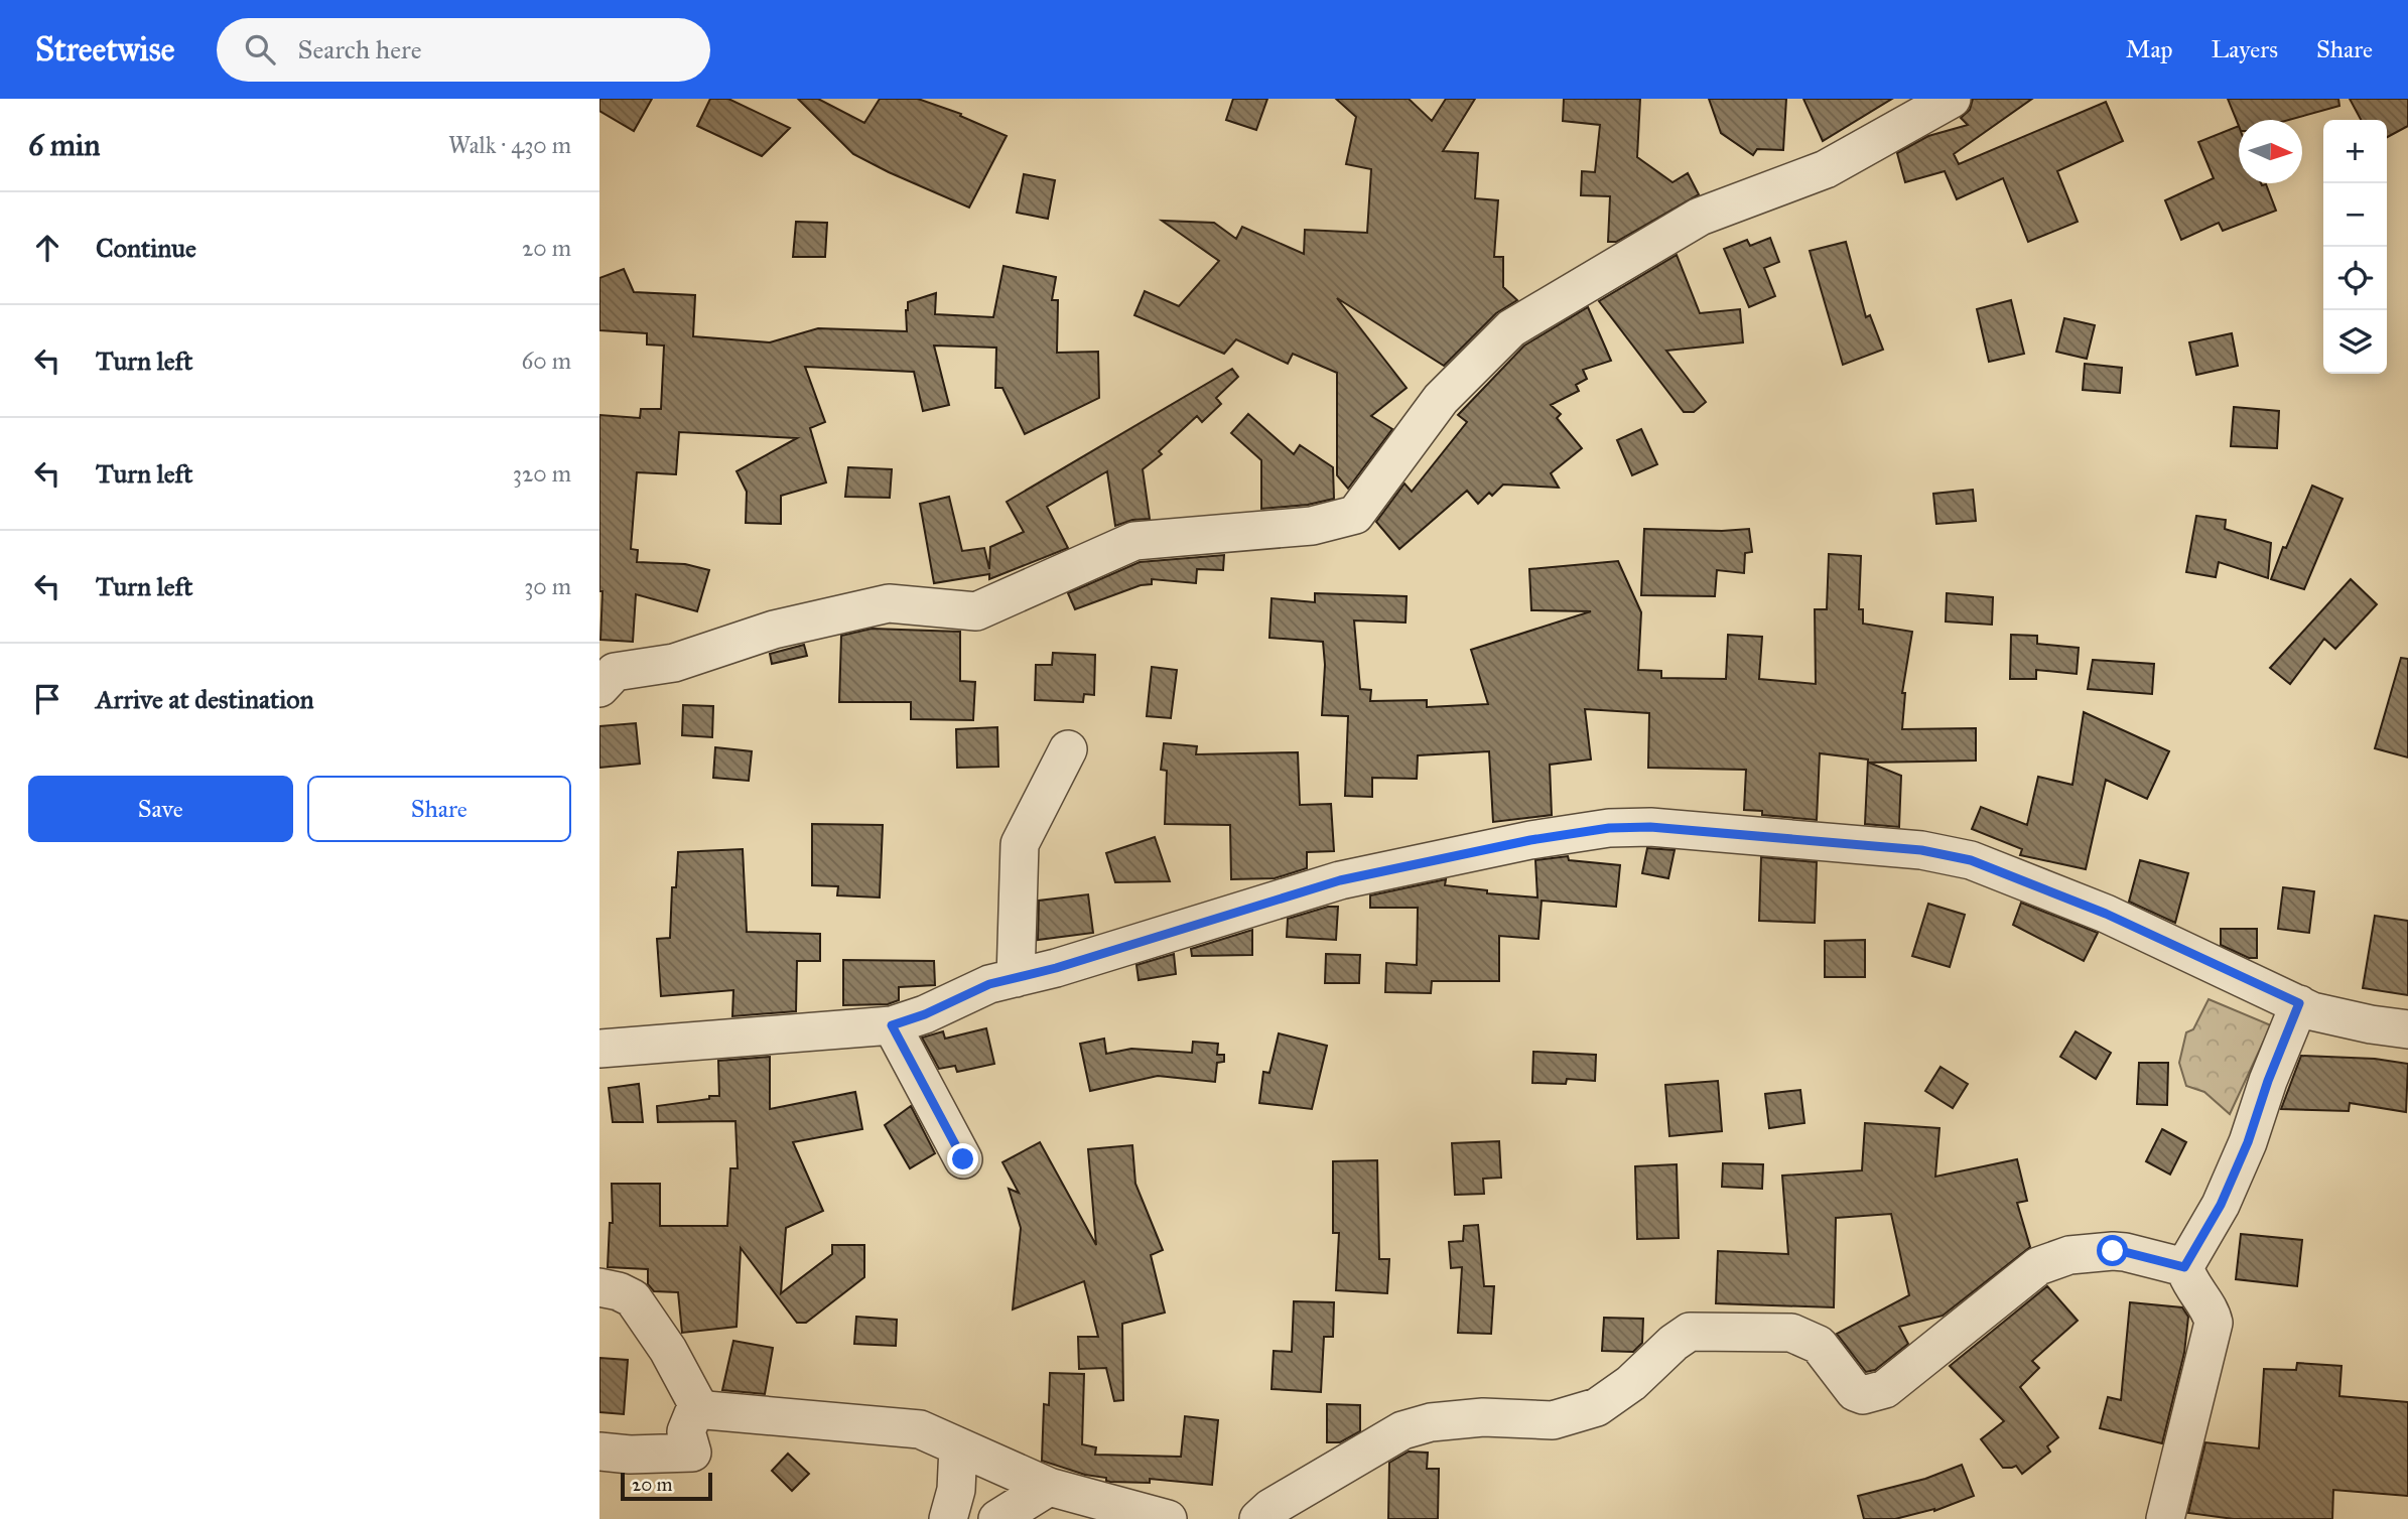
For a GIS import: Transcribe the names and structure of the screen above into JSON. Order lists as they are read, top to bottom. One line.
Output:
{"scale_bar":"20 m","north":"right","page":{"header":"Streetwise","search":"Search here","nav":["Map","Layers","Share"],"heading":["6 min","Walk · 430 m"],"map_buttons":["+","−"],"list":[["Continue","20 m"],["Turn left","60 m"],["Turn left","320 m"],["Turn left","30 m"],"Arrive at destination"],"buttons":["Save","Share"],"scale":"20 m"}}
